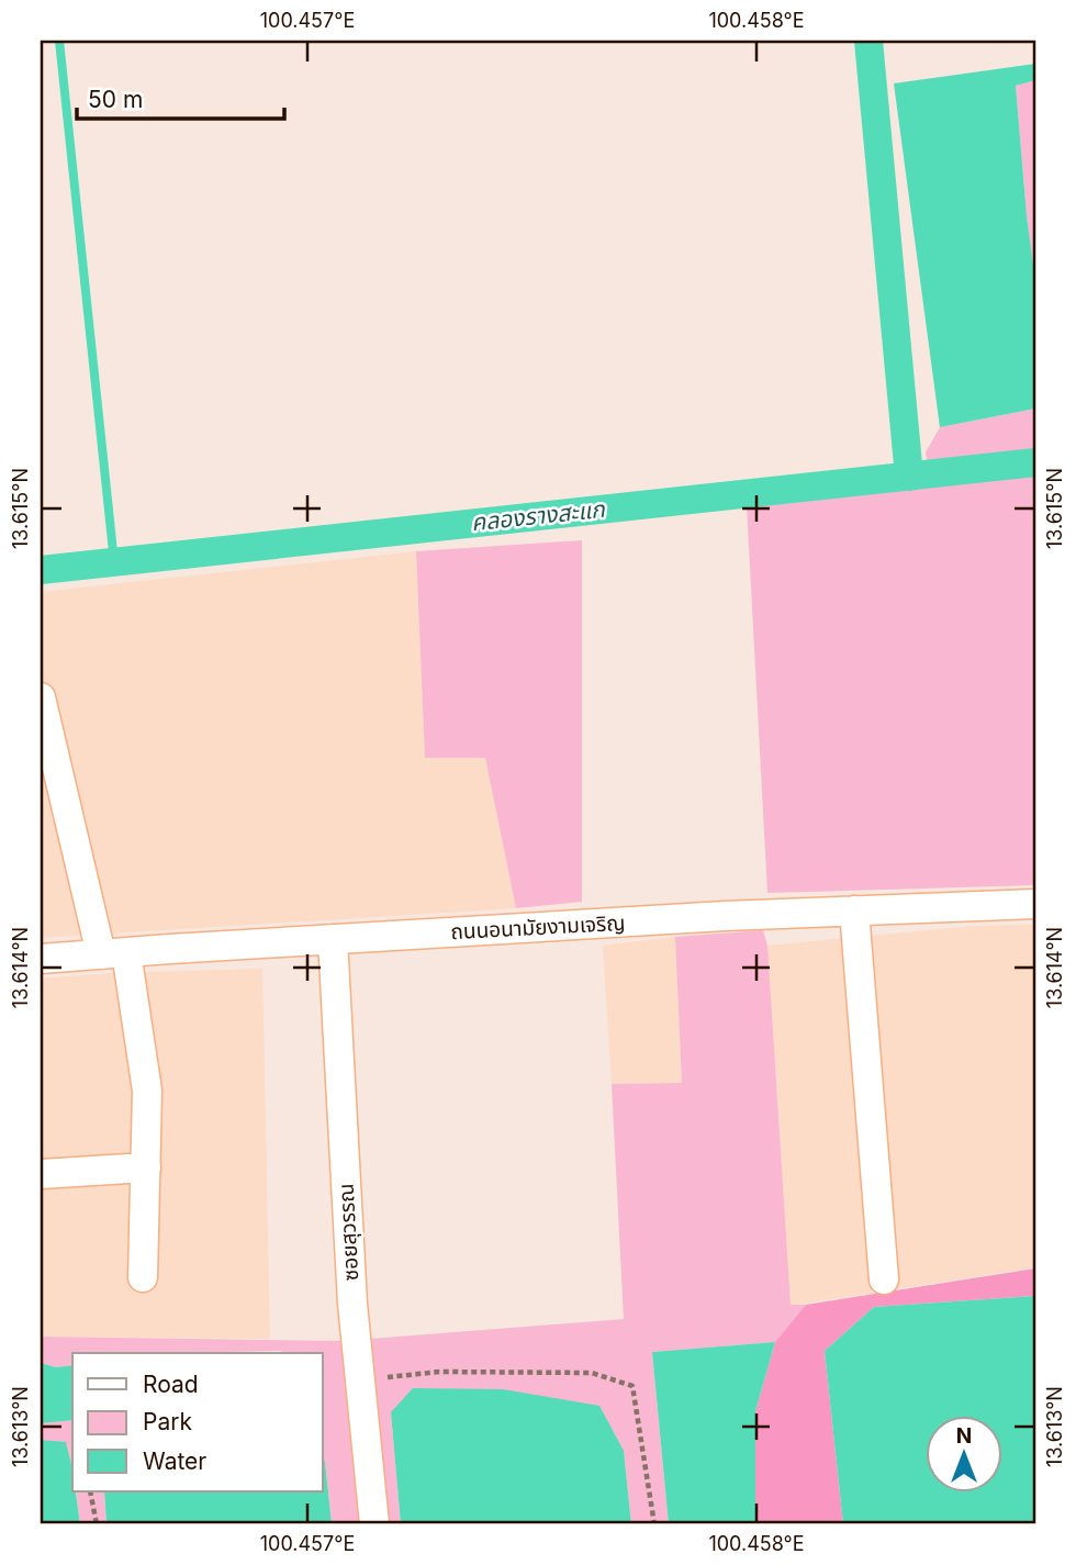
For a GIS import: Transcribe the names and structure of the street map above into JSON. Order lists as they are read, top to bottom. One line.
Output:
{"streets":{"street":["ถนนอนามัยงามเจริญ","ซอยสุวรรณ"]},"crossings":[["ถนนอนามัยงามเจริญ","ซอยสุวรรณ"]],"water":["คลองรางสะแก"],"legend":["Road","Park","Water"],"scale_bar":"50 m","north":"top","coordinates":["100.457°E","100.458°E","13.615°N","13.614°N","13.613°N"]}
